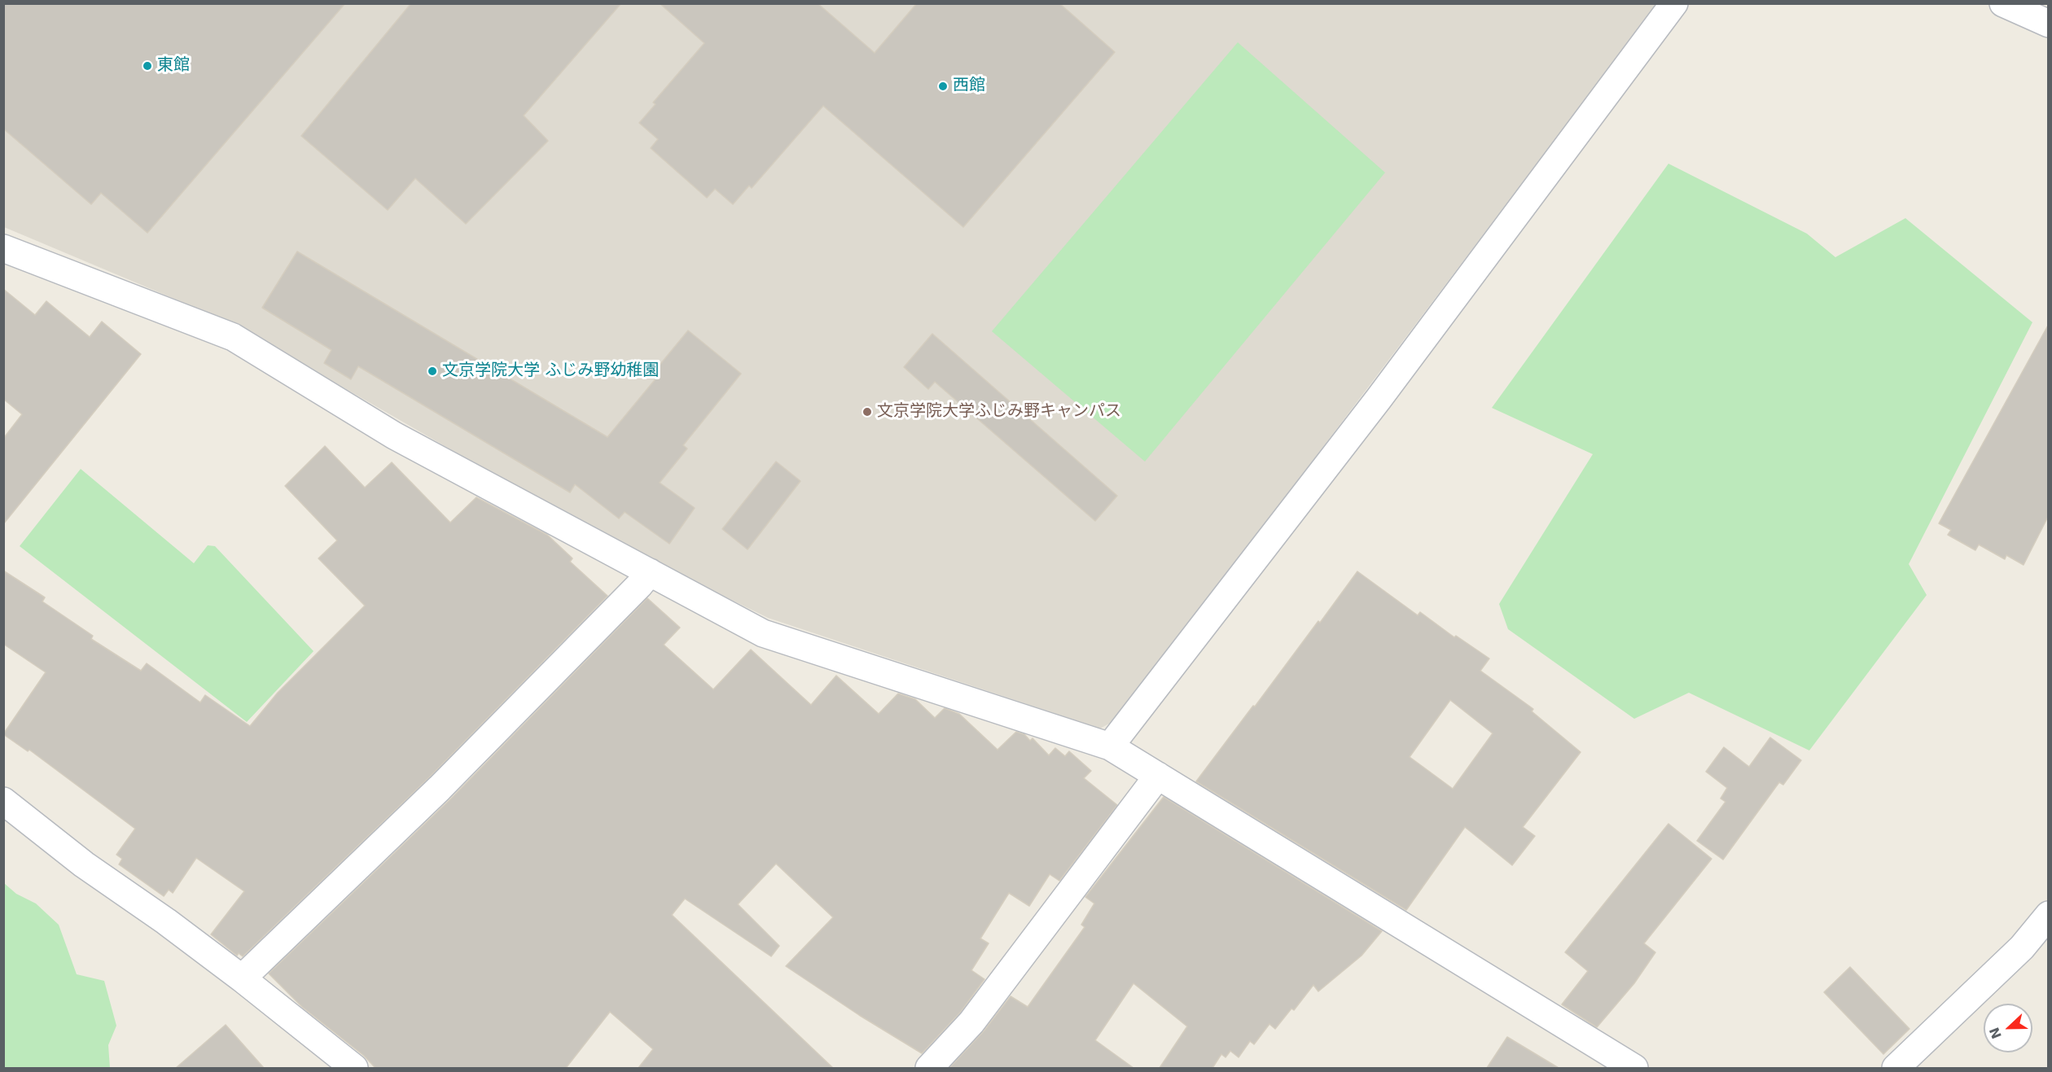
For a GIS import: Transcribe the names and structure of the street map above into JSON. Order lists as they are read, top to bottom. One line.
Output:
{"places":["東館","西館","文京学院大学 ふじみ野幼稚園","文京学院大学ふじみ野キャンパス"],"north":"left"}
